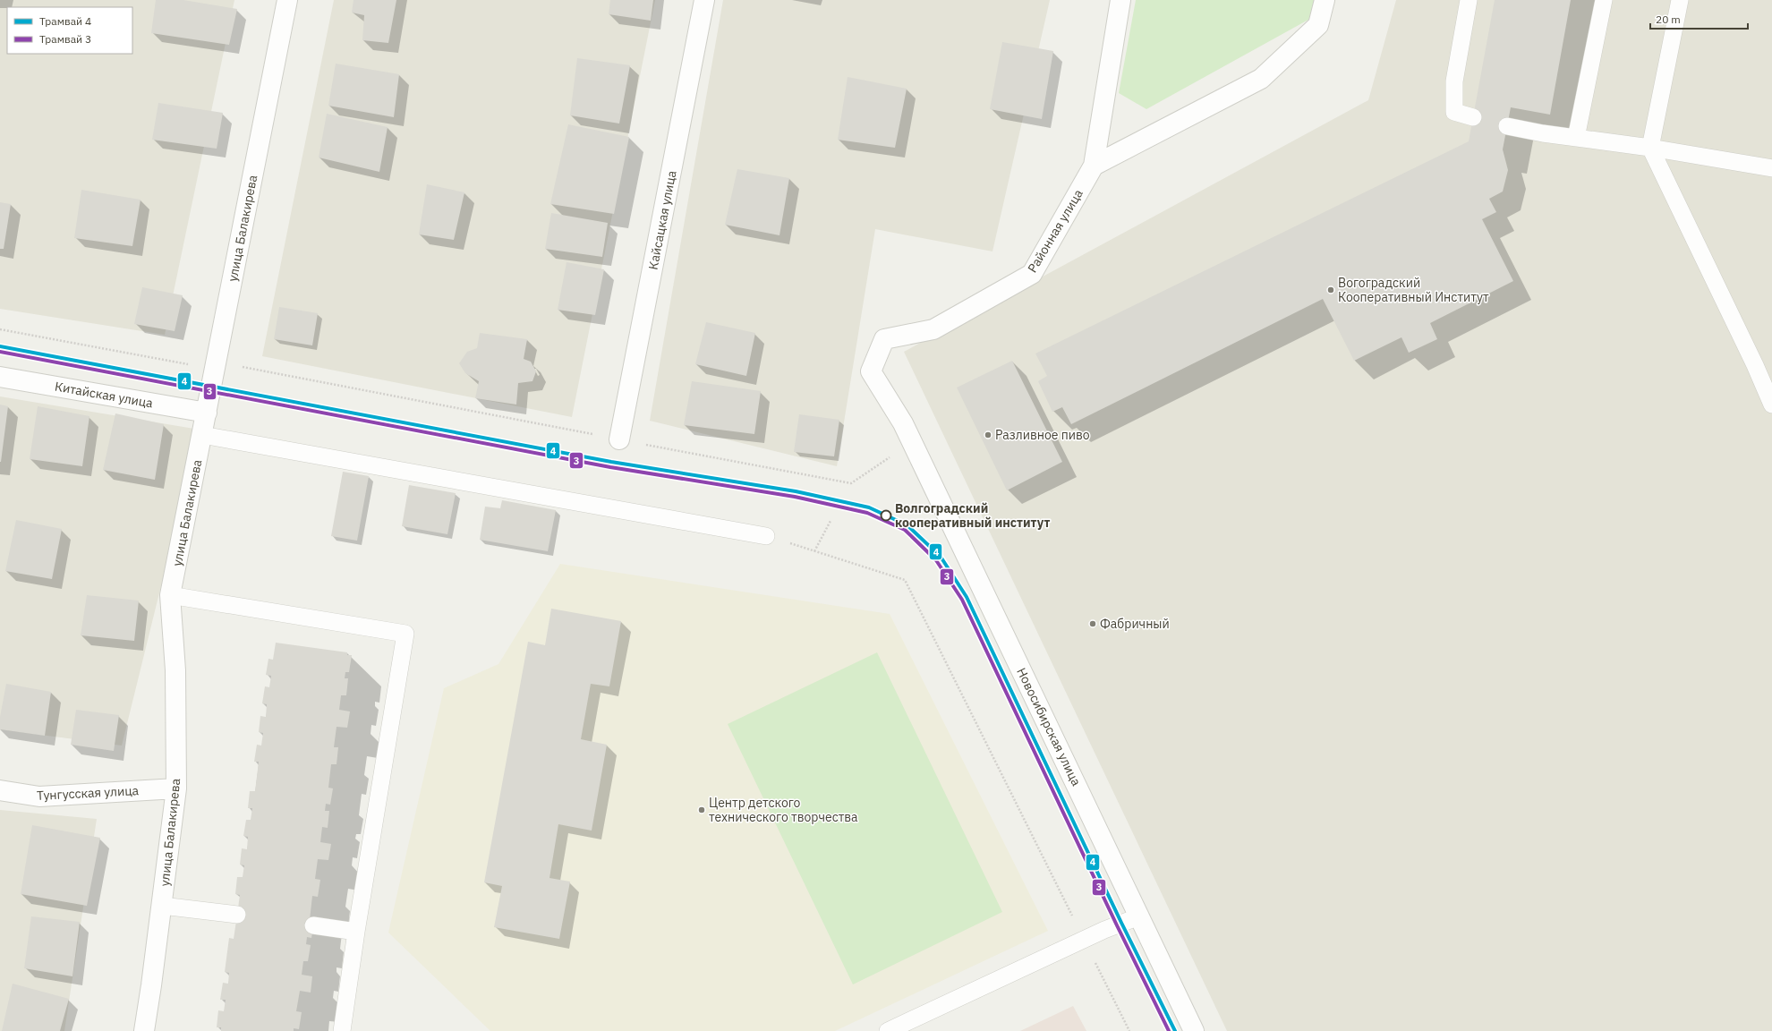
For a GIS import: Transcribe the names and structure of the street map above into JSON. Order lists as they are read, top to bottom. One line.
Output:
{"streets":{"street":["Кайсацкая улица","улица Балакирева","Районная улица","Китайская улица","Новосибирская улица","Тунгусская улица"]},"crossings":[["улица Балакирева","Китайская улица"],["улица Балакирева","Тунгусская улица"],["Районная улица","Новосибирская улица"]],"places":["Вогоградский Кооперативный Институт","Разливное пиво","Волгоградский кооперативный институт","Фабричный","Центр детского технического творчества"],"lines":["tram line 4","tram line 3"],"legend":["Трамвай 4","Трамвай 3"],"scale_bar":"20 m"}
